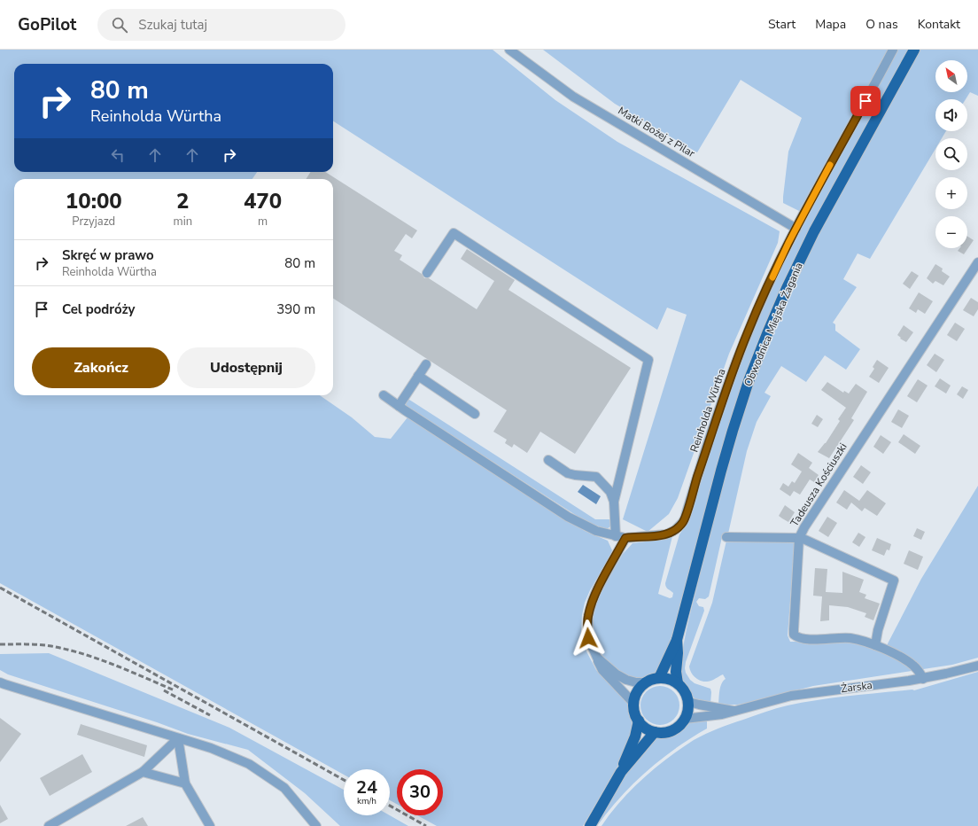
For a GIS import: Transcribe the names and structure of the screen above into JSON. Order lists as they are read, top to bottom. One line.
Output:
{"streets":{"main road":["Obwodnica Miejska Żagania"],"street":["Matki Bożej z Pilar","Reinholda Würtha","Tadeusza Kościuszki","Żarska"]},"crossings":[["Matki Bożej z Pilar","Reinholda Würtha"],["Obwodnica Miejska Żagania","Żarska"],["Tadeusza Kościuszki","Żarska"]],"north":"top left","page":{"header":"GoPilot","search":"Szukaj tutaj","nav":["Start","Mapa","O nas","Kontakt"],"map_buttons":["+","−"],"turn":["80 m","Reinholda Würtha"],"eta":["10:00","Przyjazd","2","min","470","m"],"list":[{"name":"Skręć w prawo","note":"Reinholda Würtha","value":"80 m"},{"name":"Cel podróży","value":"390 m"}],"buttons":["Zakończ","Udostępnij"],"speed":"24 km/h","limit":"30"}}
